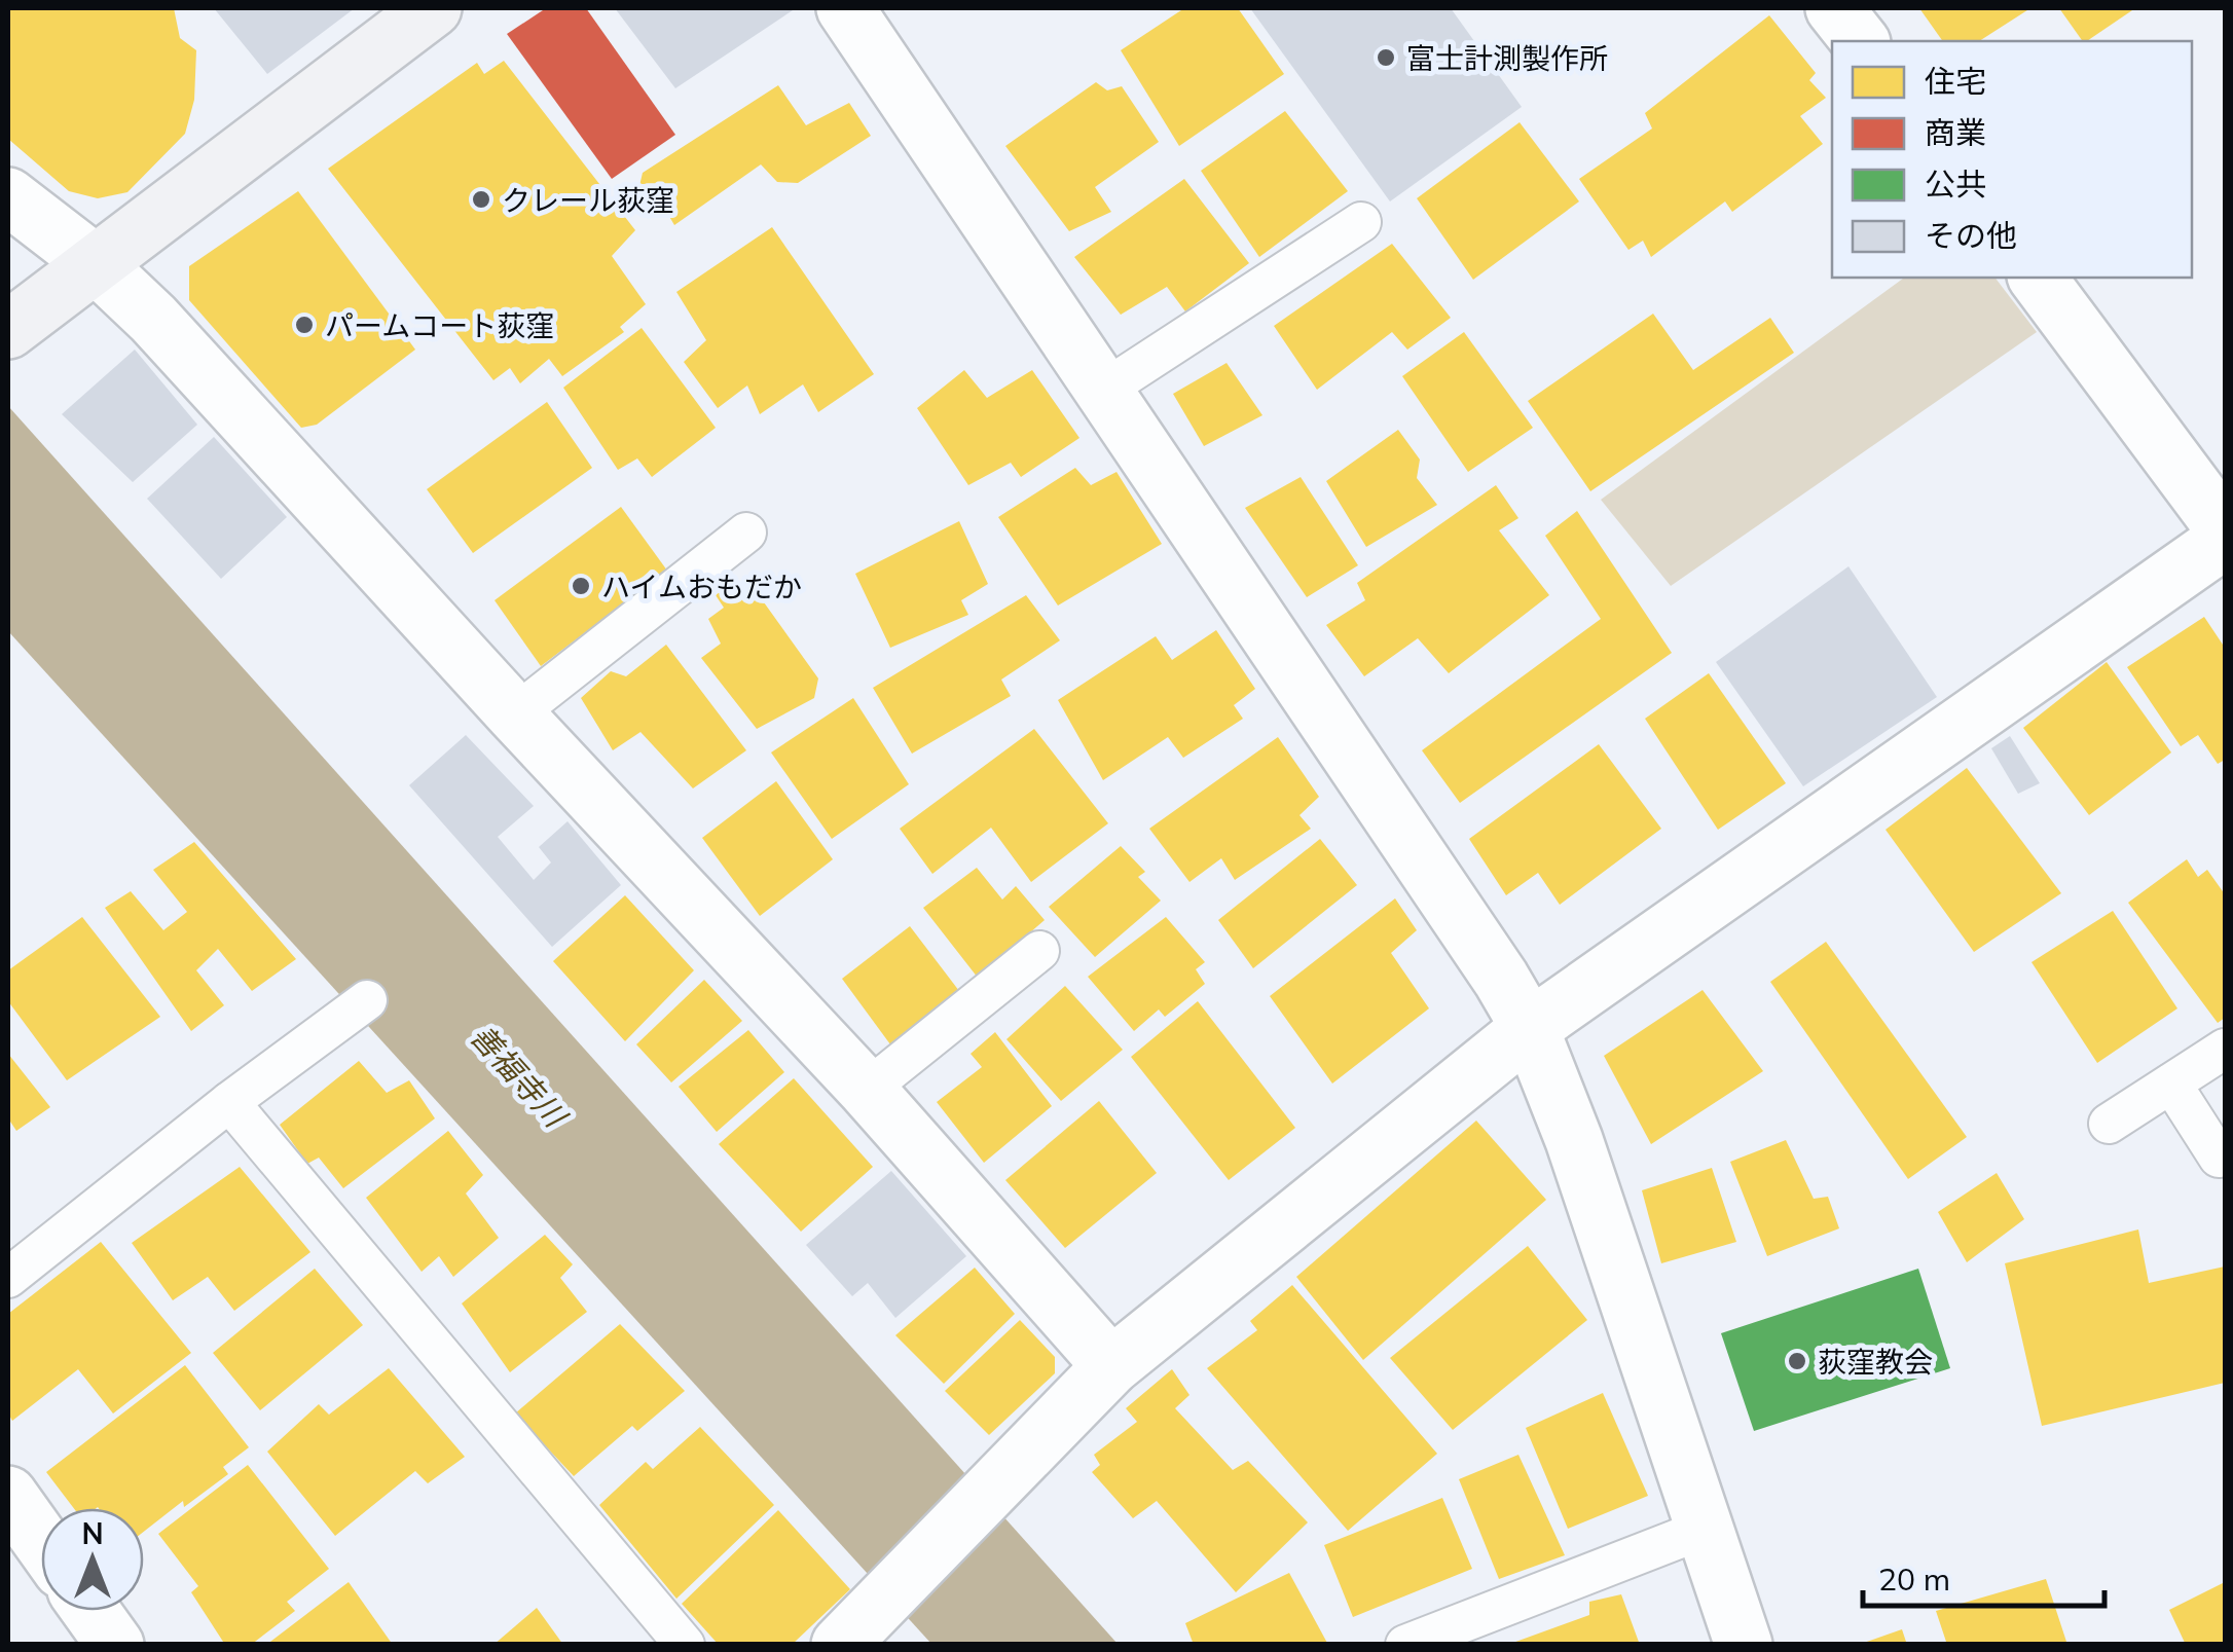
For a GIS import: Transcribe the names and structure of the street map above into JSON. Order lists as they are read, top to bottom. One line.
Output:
{"water":["善福寺川"],"places":["富士計測製作所","クレール荻窪","パームコート荻窪","ハイムおもだか","荻窪教会"],"legend":["住宅","商業","公共","その他"],"scale_bar":"20 m","north":"top"}
